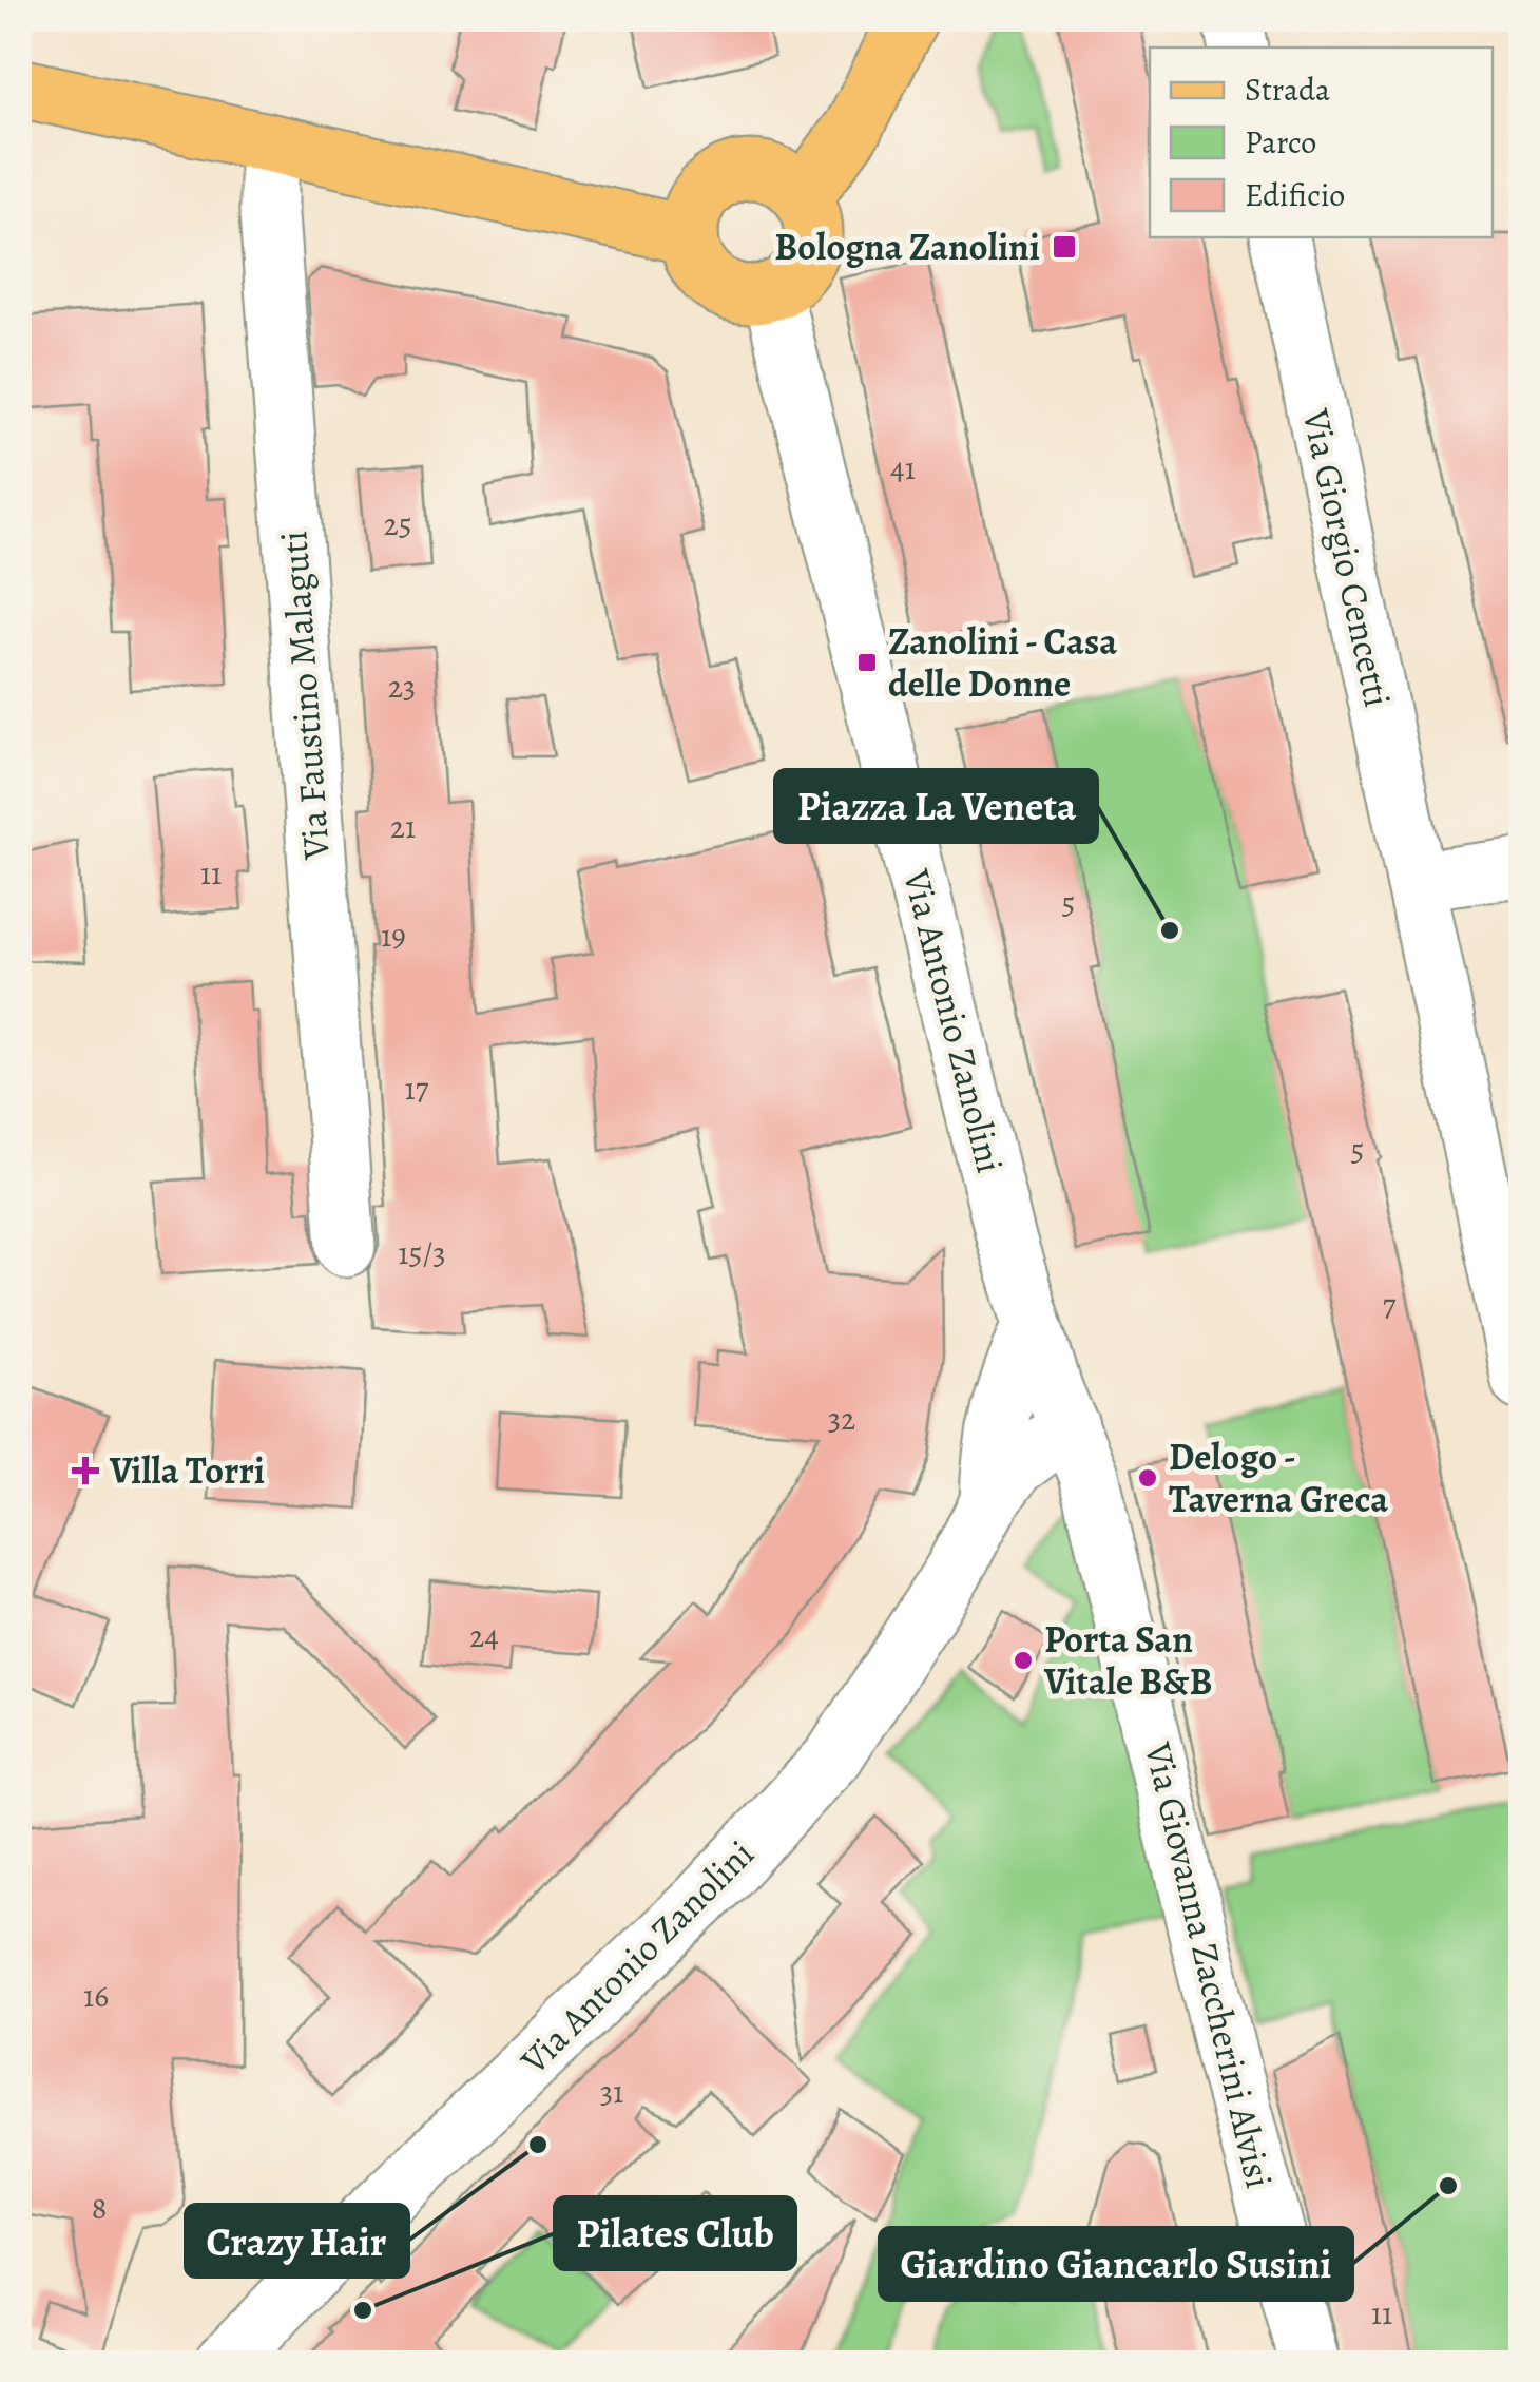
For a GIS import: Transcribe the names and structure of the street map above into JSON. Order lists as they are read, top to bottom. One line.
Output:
{"streets":{"street":["Via Giorgio Cencetti","Via Faustino Malaguti","Via Antonio Zanolini","Via Giovanna Zaccherini Alvisi"]},"crossings":[["Via Antonio Zanolini","Via Giovanna Zaccherini Alvisi"]],"places":{"transit":["Bologna Zanolini","Zanolini - Casa delle Donne"],"other":["Piazza La Veneta","Delogo - Taverna Greca","Porta San Vitale B&B","Crazy Hair","Giardino Giancarlo Susini","Pilates Club"],"health":["Villa Torri"]},"house_numbers":["41","25","23","21","11","5","19","17","5","15/3","7","32","24","16","31","8","11"],"legend":["Strada","Parco","Edificio"]}
